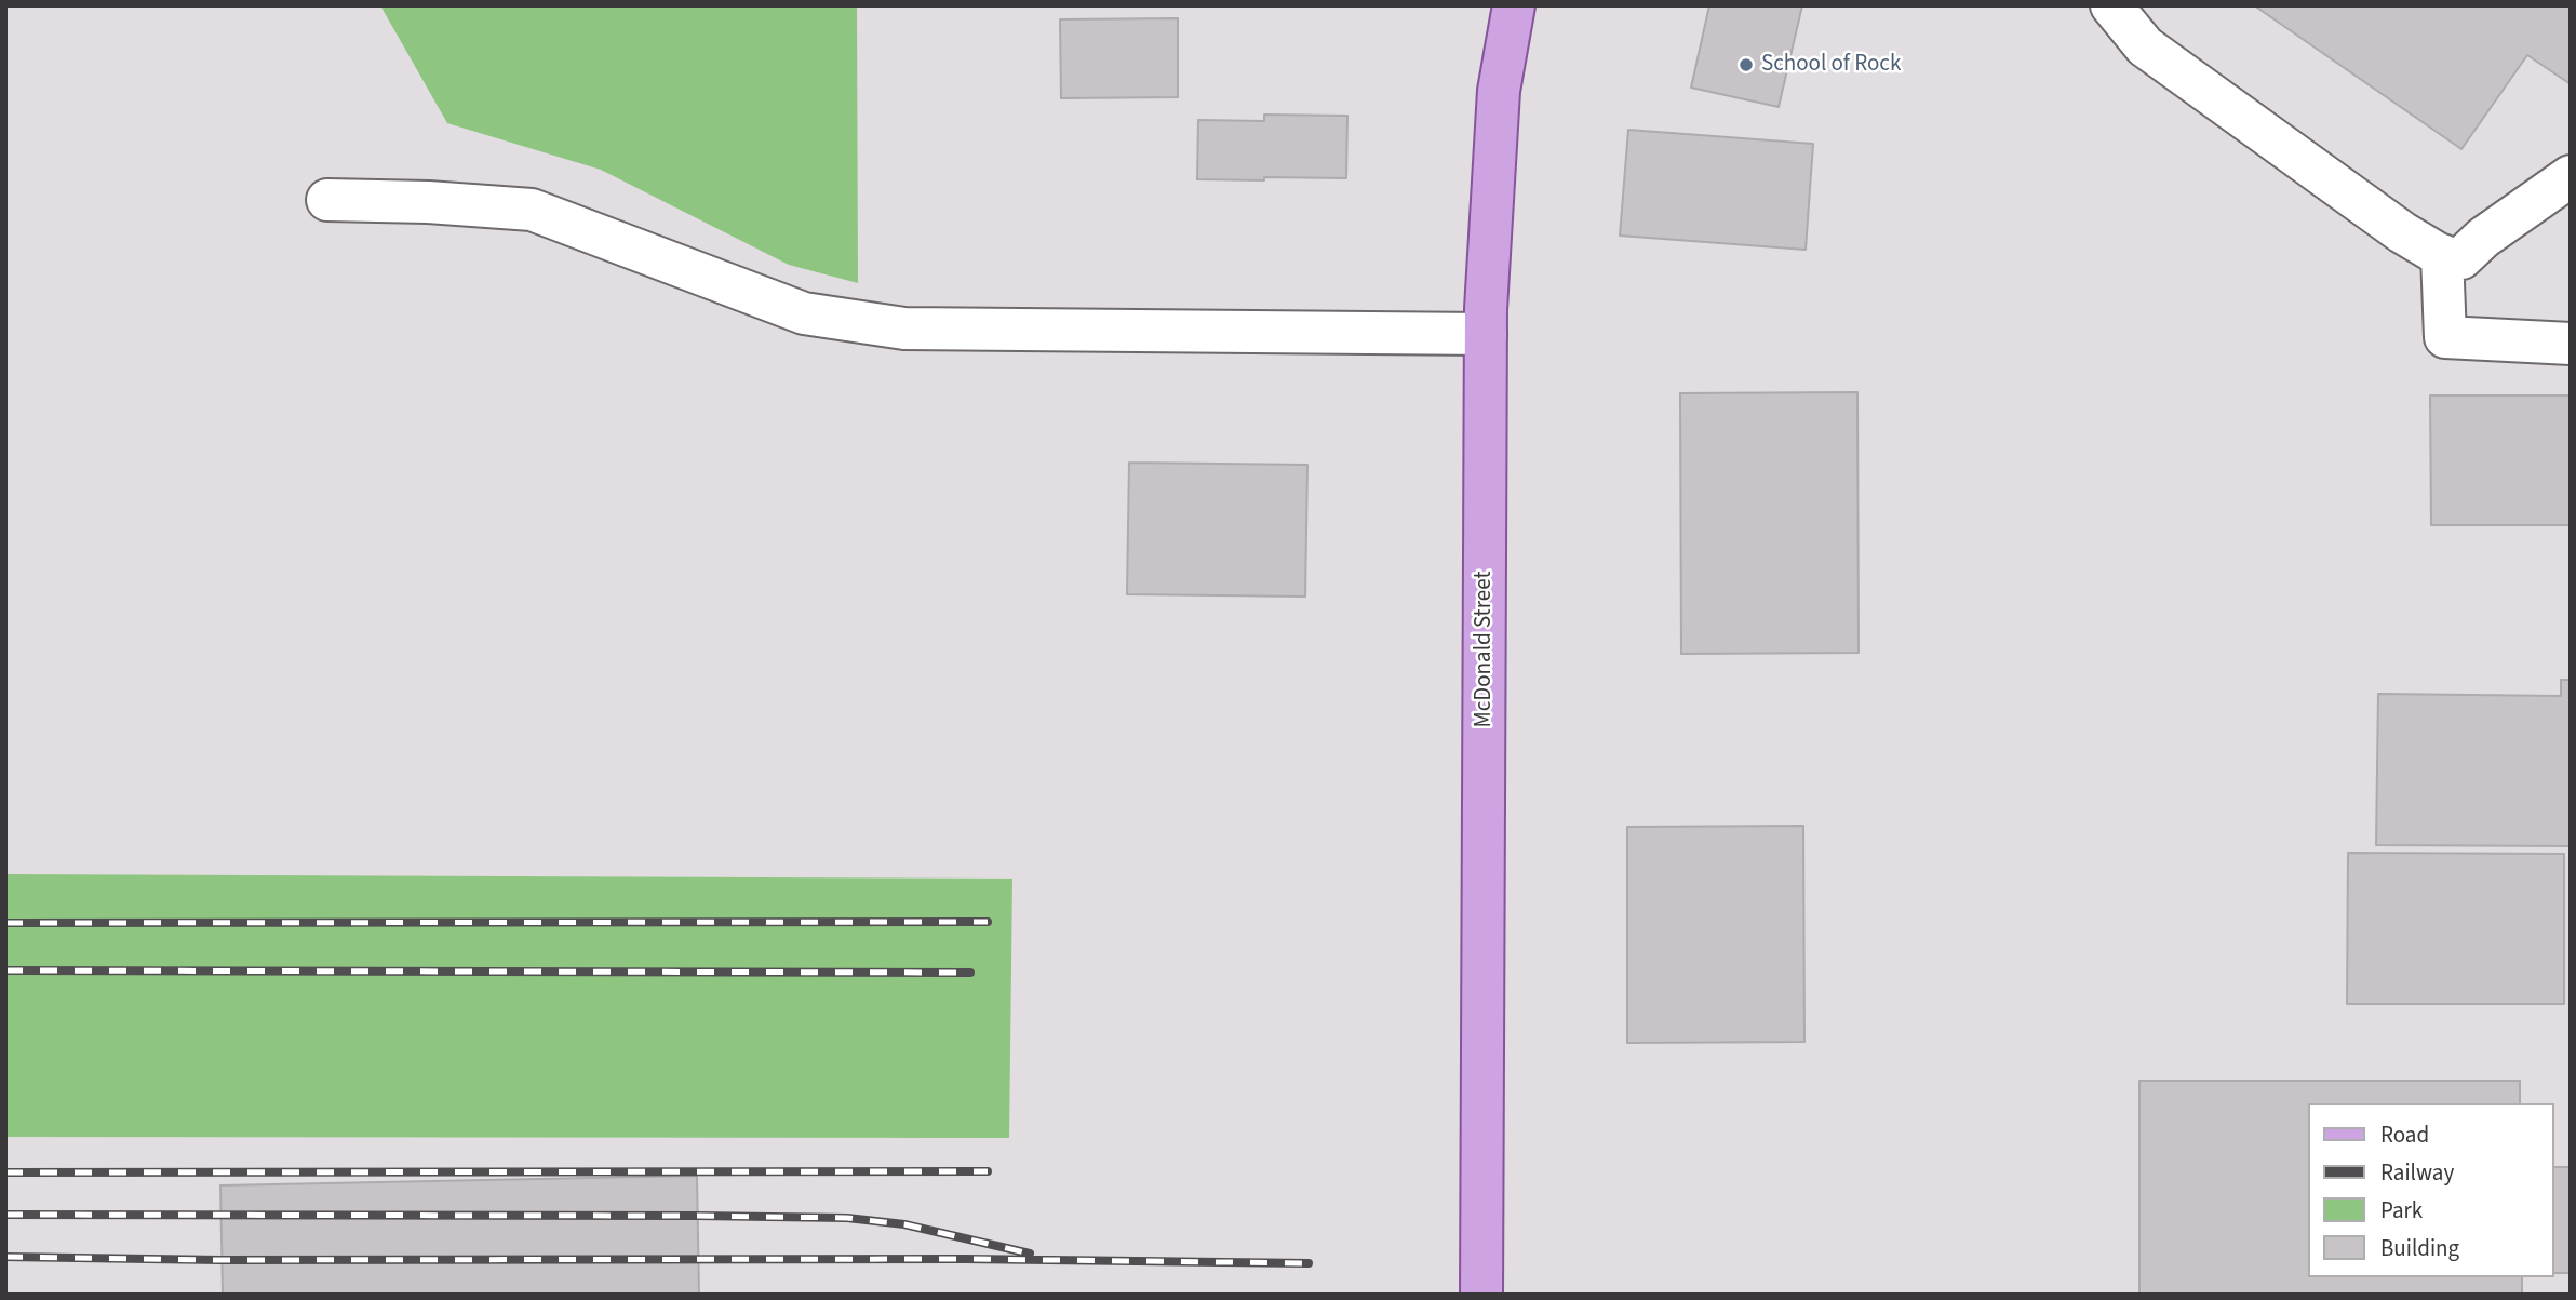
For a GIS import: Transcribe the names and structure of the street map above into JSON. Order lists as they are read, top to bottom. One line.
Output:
{"streets":{"main road":["McDonald Street"]},"places":["School of Rock"],"legend":["Road","Railway","Park","Building"]}
